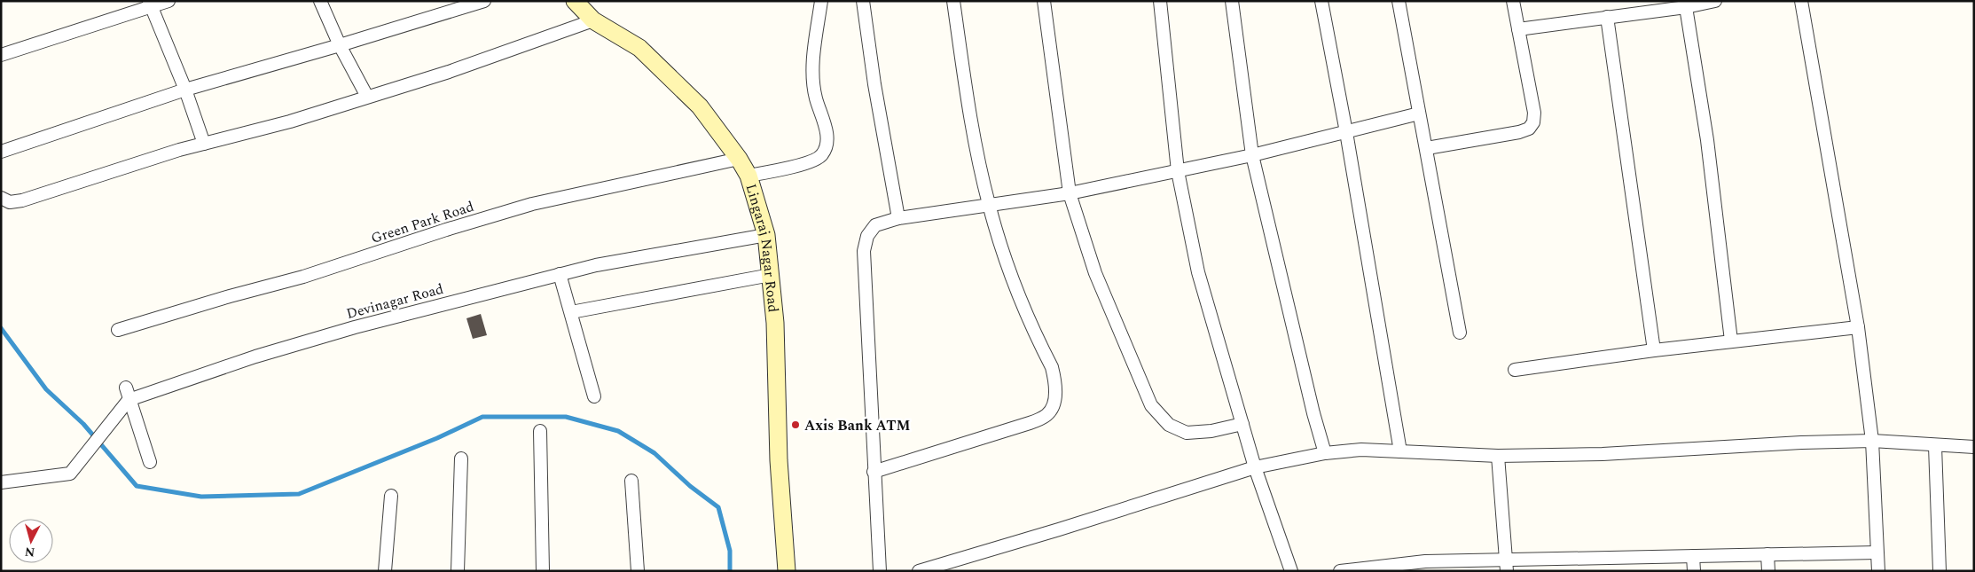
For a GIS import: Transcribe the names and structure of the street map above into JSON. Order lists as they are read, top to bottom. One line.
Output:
{"streets":{"street":["Green Park Road","Lingaraj Nagar Road","Devinagar Road"]},"crossings":[["Green Park Road","Lingaraj Nagar Road"],["Lingaraj Nagar Road","Devinagar Road"]],"places":["Axis Bank ATM"],"north":"bottom"}
